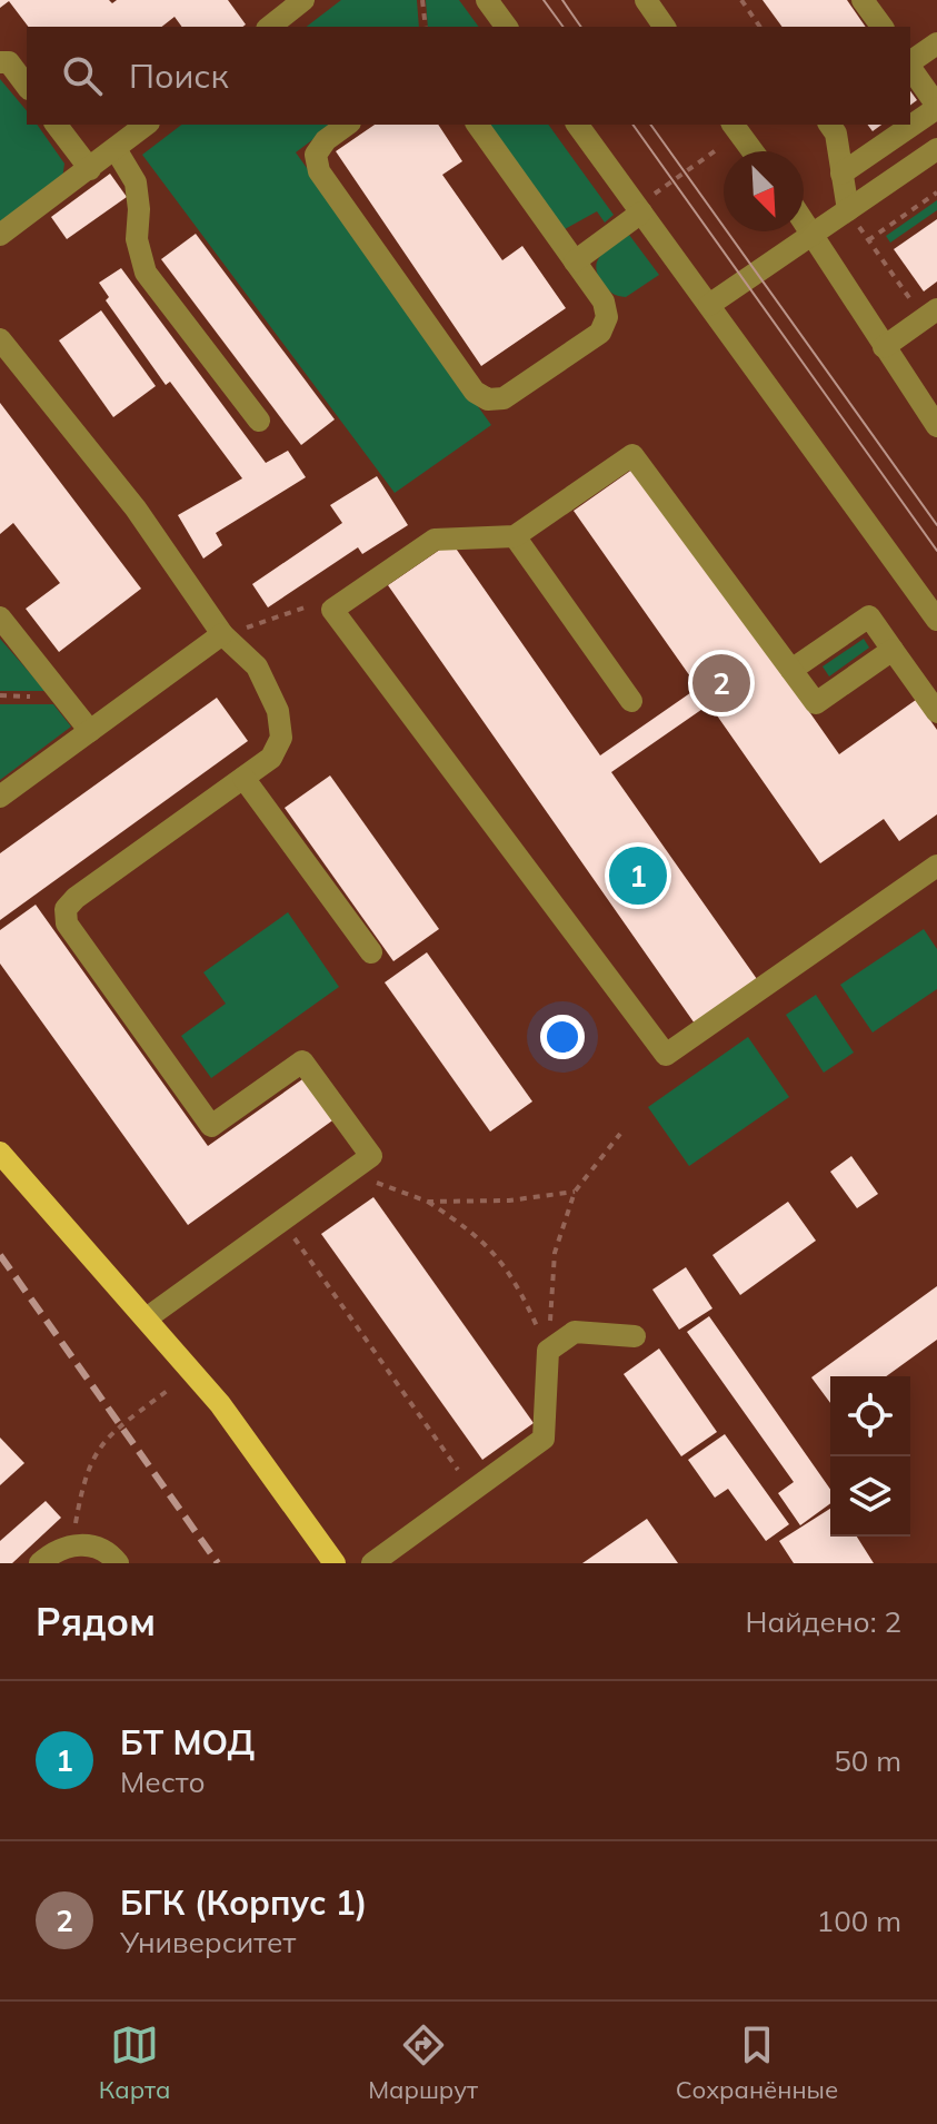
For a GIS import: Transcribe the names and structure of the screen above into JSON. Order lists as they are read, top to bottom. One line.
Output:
{"north":"bottom right","page":{"search":"Поиск","pins":["2","1"],"heading":["Рядом","Найдено: 2"],"list":[{"mark":"1","name":"БТ МОД","note":"Место","value":"50 m"},{"mark":"2","name":"БГК (Корпус 1)","note":"Университет","value":"100 m"}],"nav":["Карта","Маршрут","Сохранённые"]}}
